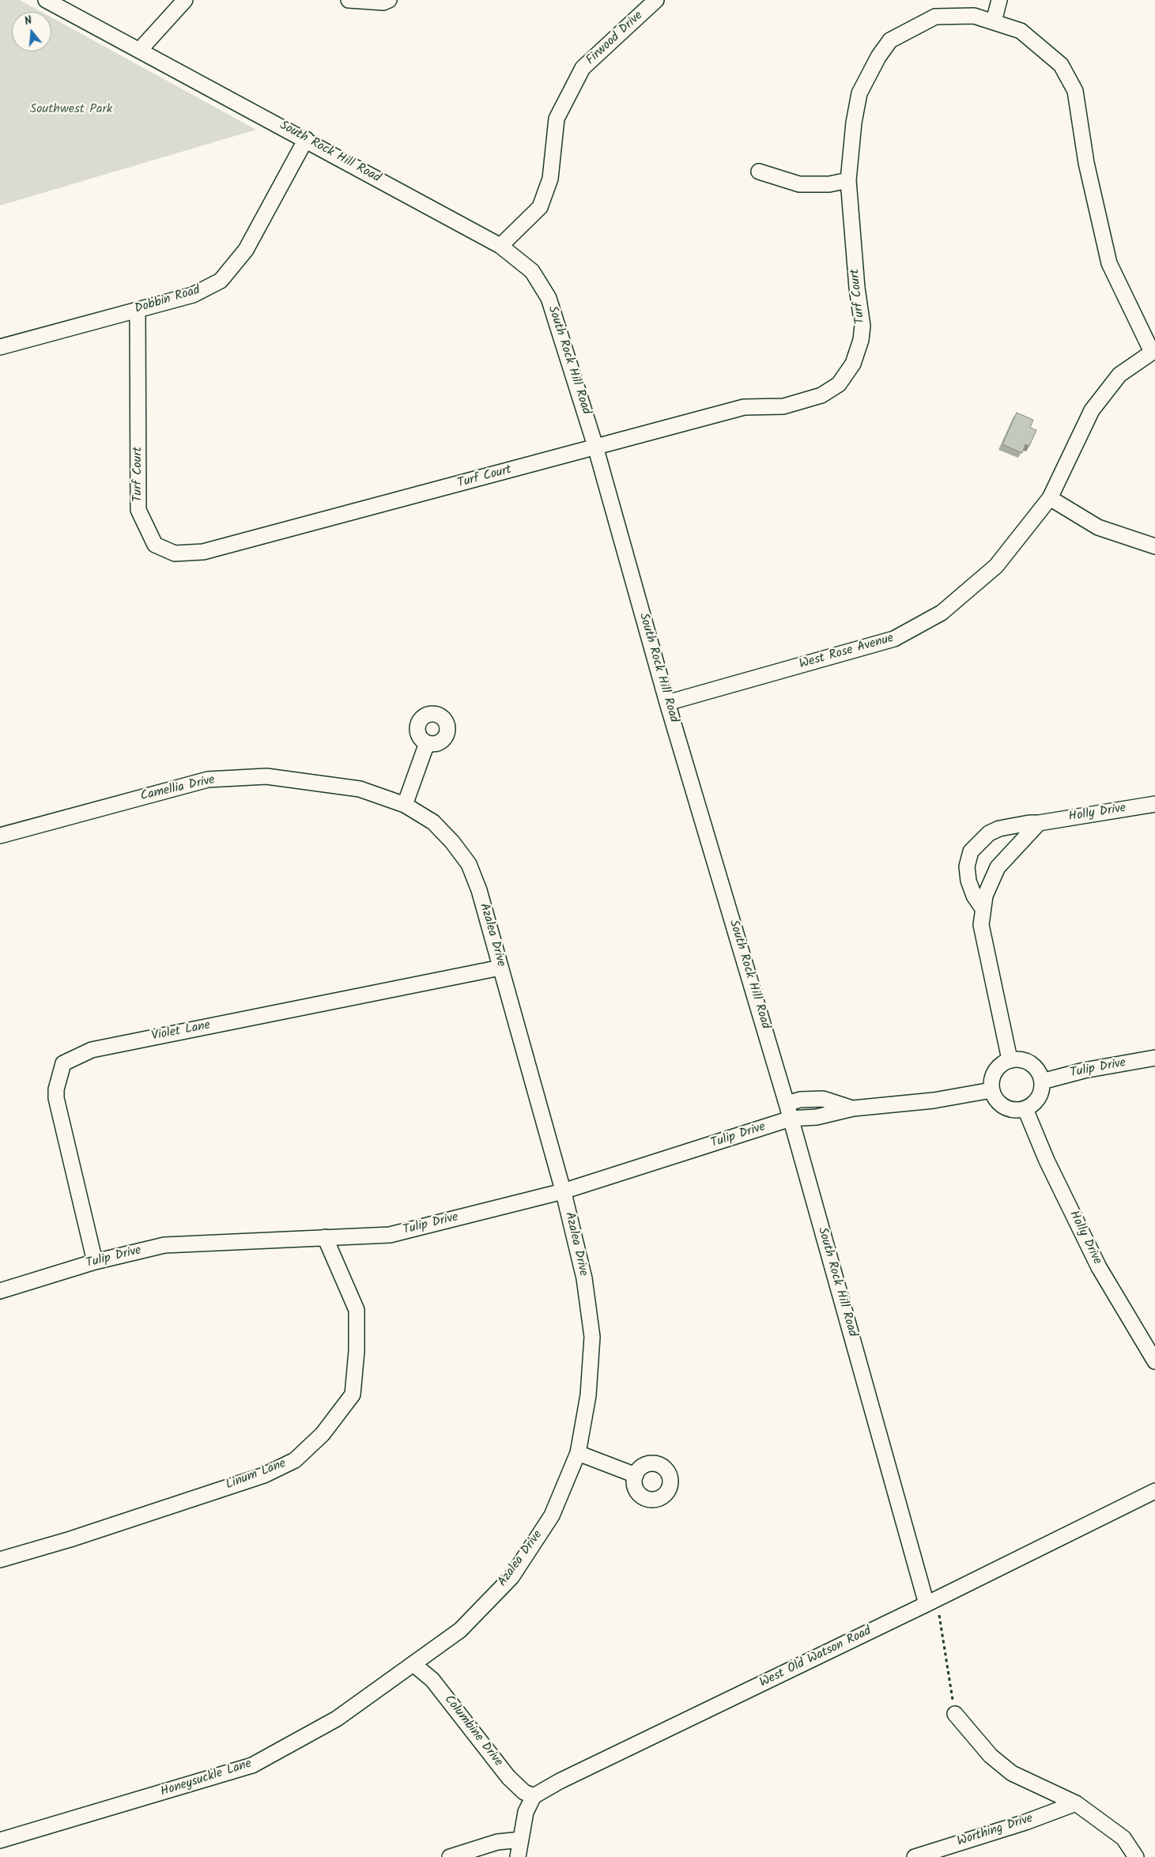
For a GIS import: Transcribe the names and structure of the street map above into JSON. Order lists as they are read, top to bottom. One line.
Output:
{"streets":{"street":["Firwood Drive","South Rock Hill Road","Turf Court","Dobbin Road","West Rose Avenue","Camellia Drive","Holly Drive","Azalea Drive","Violet Lane","Tulip Drive","Linum Lane","West Old Watson Road","Columbine Drive","Honeysuckle Lane","Worthing Drive"]},"crossings":[["Firwood Drive","South Rock Hill Road"],["South Rock Hill Road","Turf Court"],["South Rock Hill Road","Dobbin Road"],["South Rock Hill Road","West Rose Avenue"],["South Rock Hill Road","Tulip Drive"],["South Rock Hill Road","West Old Watson Road"],["Turf Court","Dobbin Road"],["Turf Court","West Rose Avenue"],["Camellia Drive","Azalea Drive"],["Holly Drive","Tulip Drive"],["Azalea Drive","Violet Lane"],["Azalea Drive","Tulip Drive"],["Azalea Drive","Columbine Drive"],["Azalea Drive","Honeysuckle Lane"],["Violet Lane","Tulip Drive"],["Tulip Drive","Linum Lane"],["West Old Watson Road","Columbine Drive"],["Columbine Drive","Honeysuckle Lane"]],"parks":["Southwest Park"],"north":"top"}
